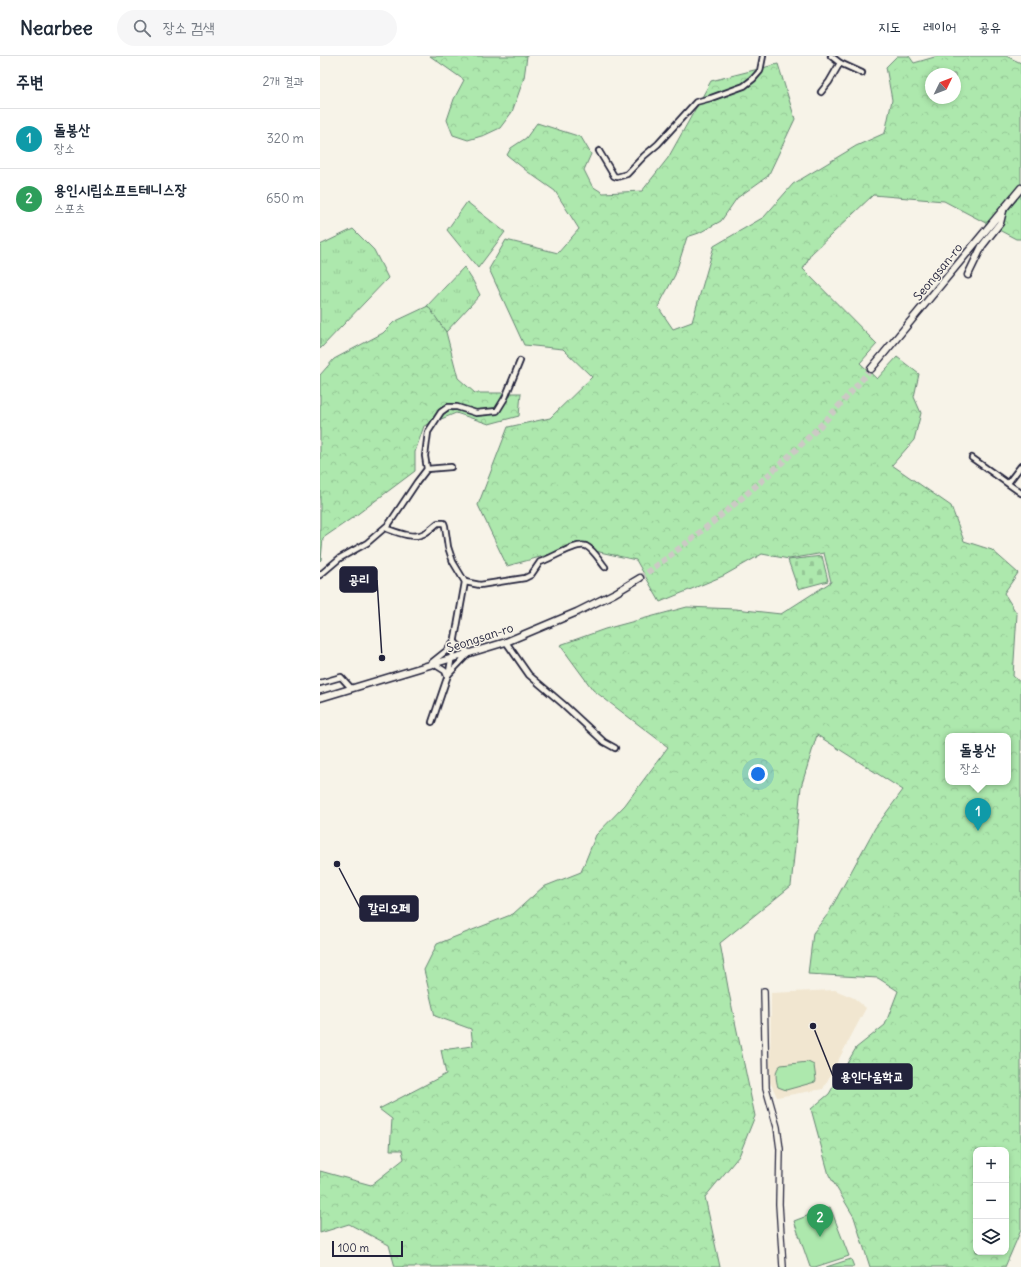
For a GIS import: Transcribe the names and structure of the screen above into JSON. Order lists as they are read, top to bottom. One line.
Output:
{"streets":{"main road":["Seongsan-ro"]},"places":["공리","칼리오페","용인다움학교"],"scale_bar":"100 m","north":"top right","page":{"header":"Nearbee","search":"장소 검색","nav":["지도","레이어","공유"],"heading":["주변","2개 결과"],"list":[{"mark":"1","name":"돌봉산","note":"장소","value":"320 m"},{"mark":"2","name":"용인시립소프트테니스장","note":"스포츠","value":"650 m"}],"popup":["돌봉산","장소"],"pins":["1","2"],"map_buttons":["+","−"],"scale":"100 m"}}
